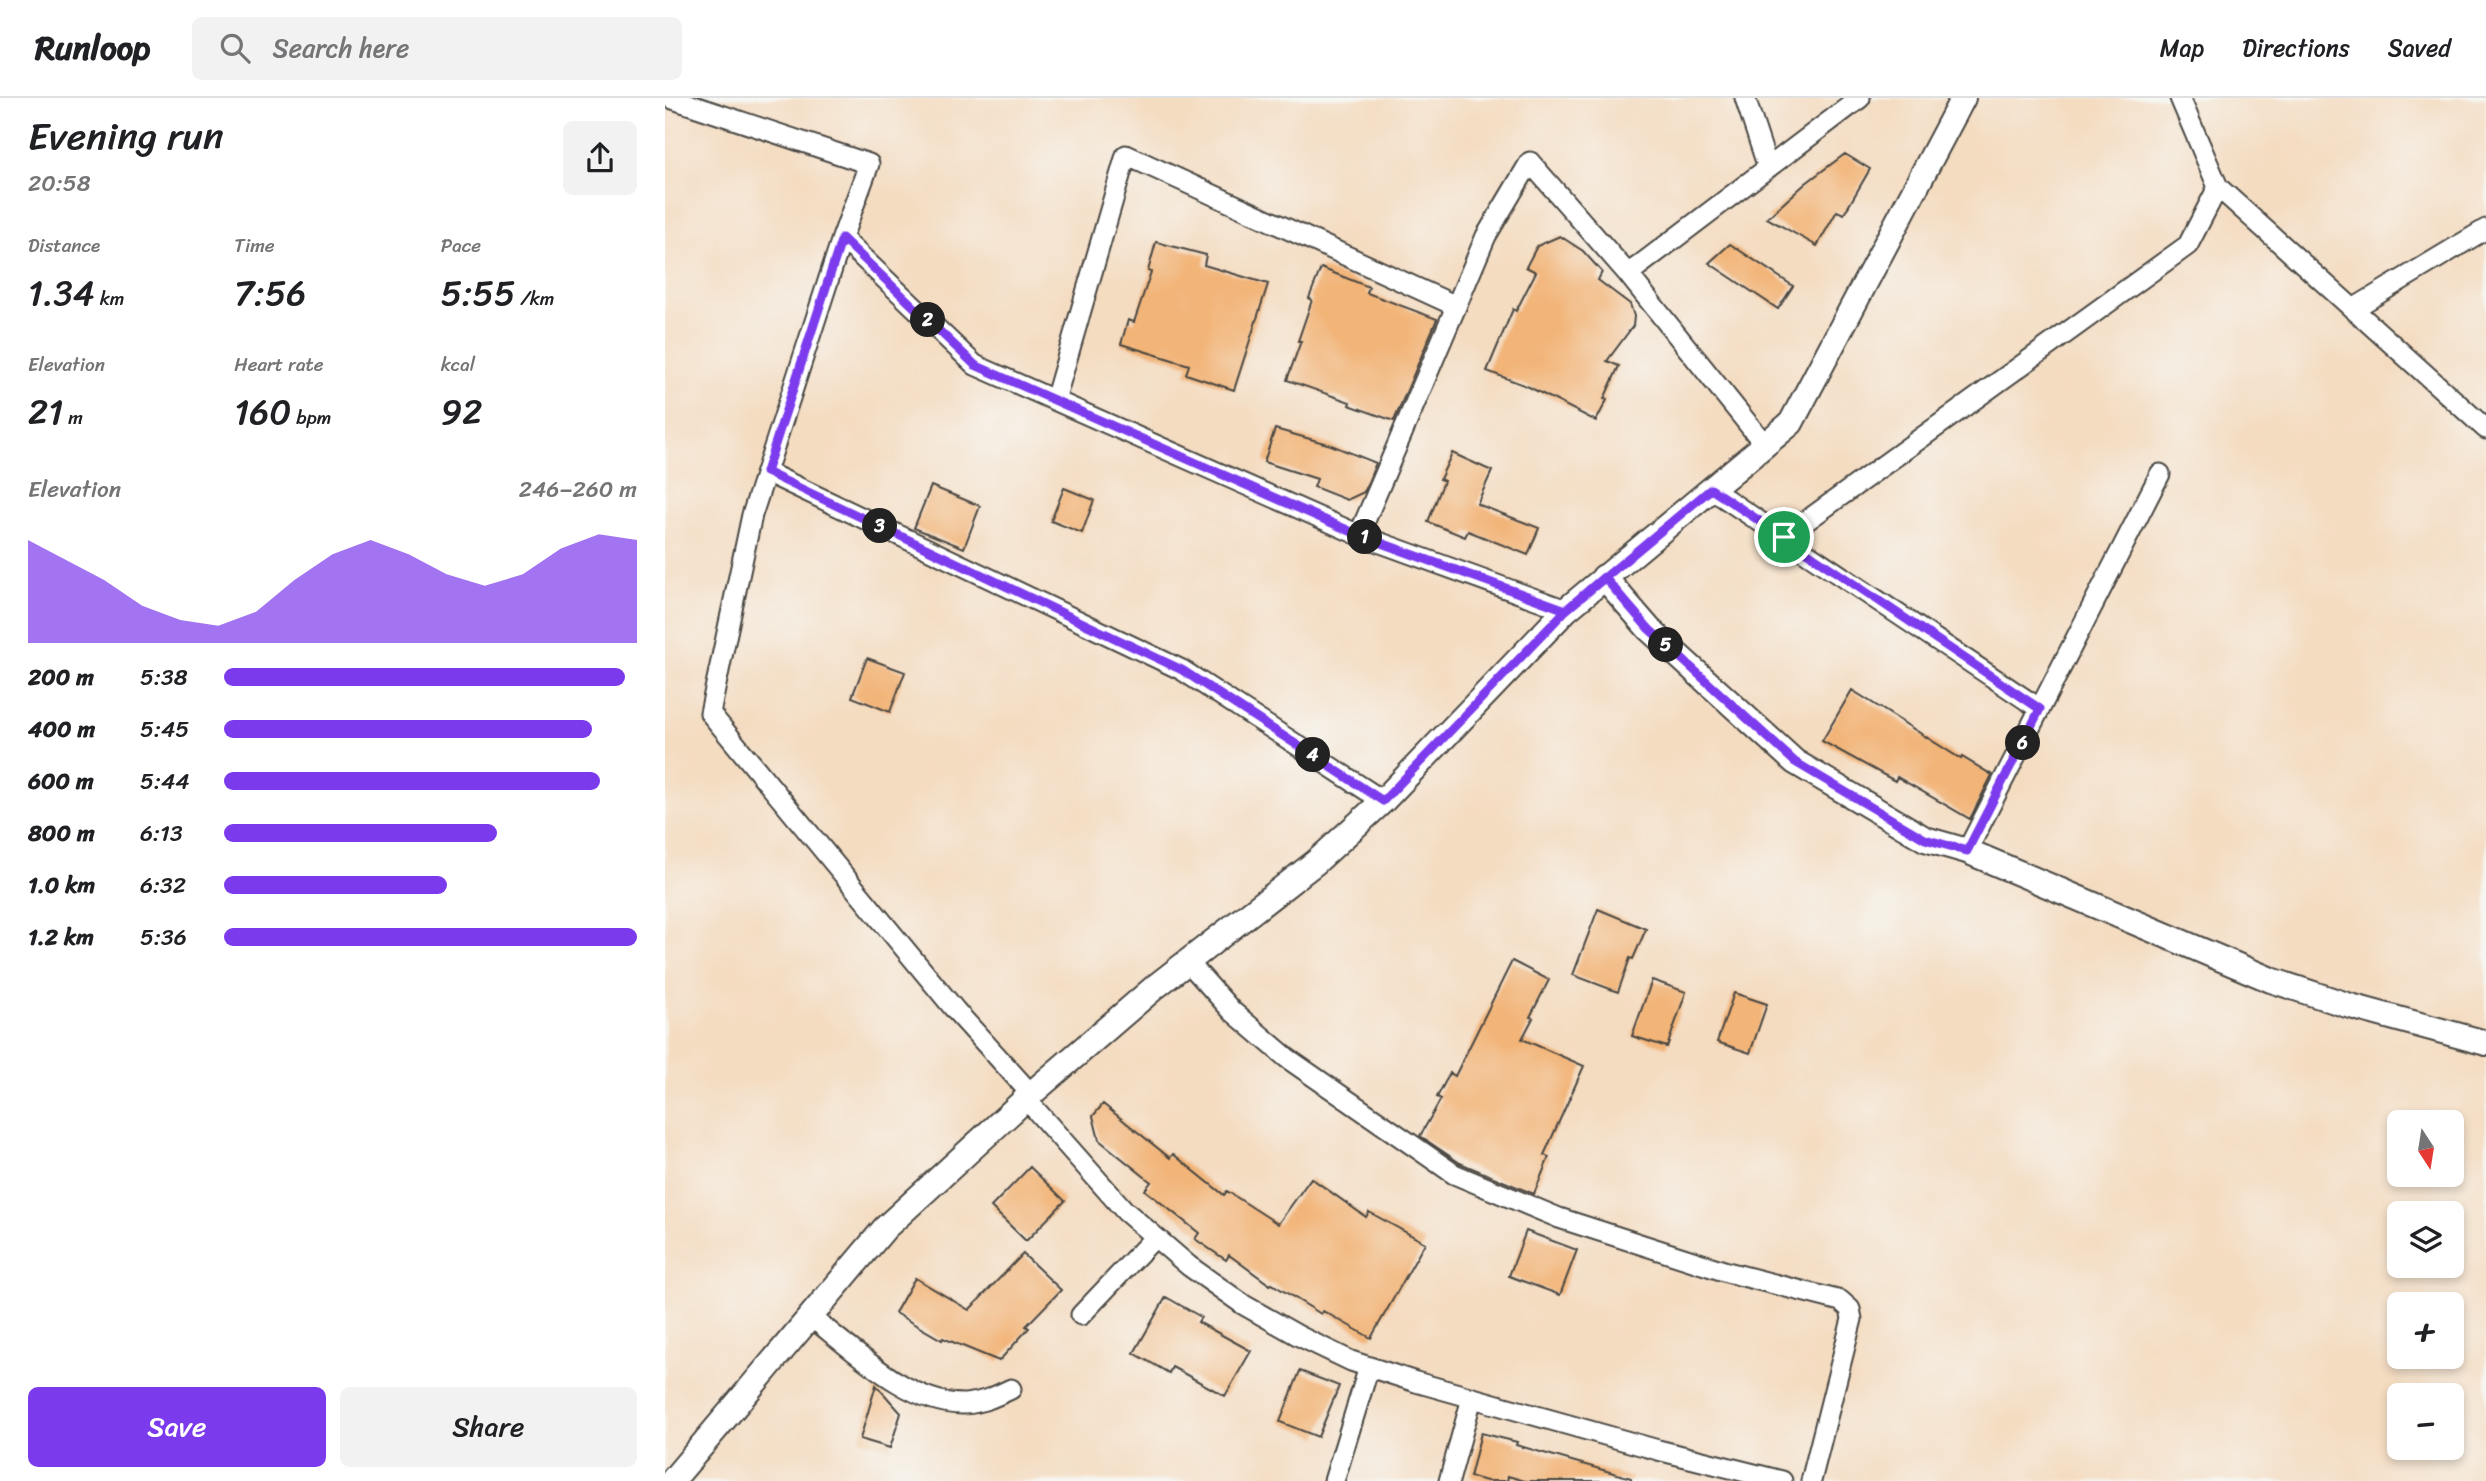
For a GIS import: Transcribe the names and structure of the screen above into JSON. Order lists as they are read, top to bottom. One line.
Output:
{"north":"bottom","page":{"header":"Runloop","search":"Search here","nav":["Map","Directions","Saved"],"heading":["Evening run","20:58"],"stats":[["Distance","1.34 km"],["Time","7:56"],["Pace","5:55 /km"],["Elevation","21 m"],["Heart rate","160 bpm"],["kcal","92"]],"pins":["2","3","1","5","6","4"],"chart":["Elevation","246–260 m"],"list":[{"name":"200 m","note":"5:38"},{"name":"400 m","note":"5:45"},{"name":"600 m","note":"5:44"},{"name":"800 m","note":"6:13"},{"name":"1.0 km","note":"6:32"},{"name":"1.2 km","note":"5:36"}],"map_buttons":["+","−"],"buttons":["Save","Share"]}}
